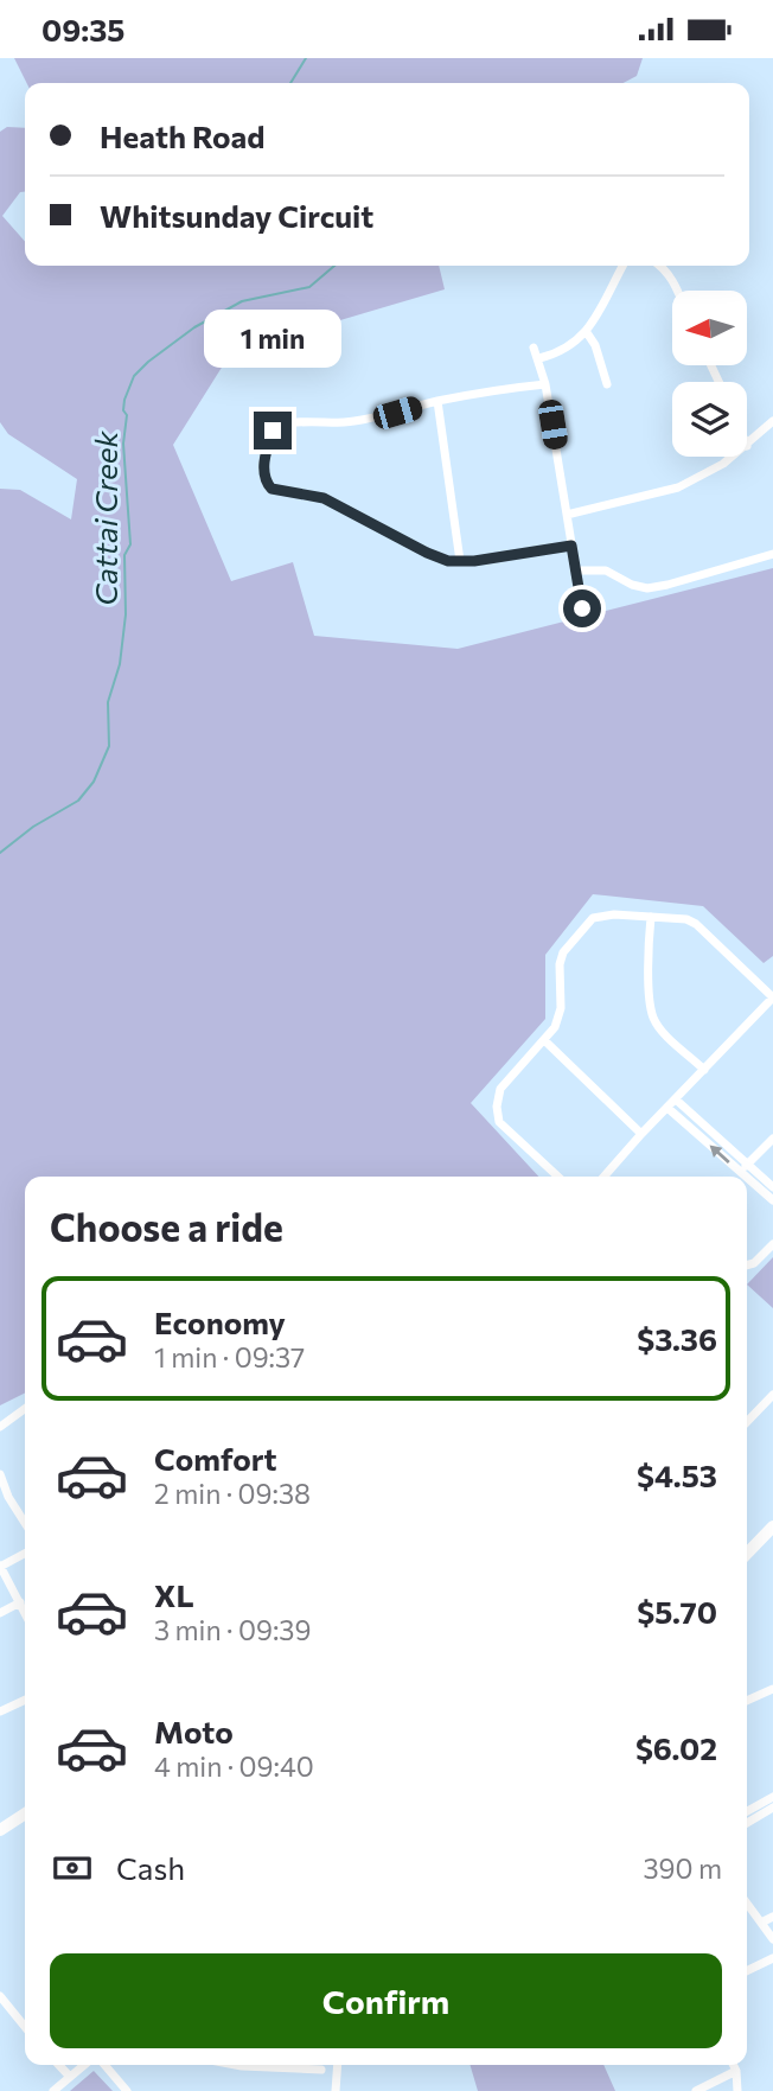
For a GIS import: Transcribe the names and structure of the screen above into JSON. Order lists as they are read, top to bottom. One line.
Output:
{"water":["Cattai Creek"],"north":"left","page":{"status":"09:35","banner":["Heath Road","Whitsunday Circuit"],"bubble":"1 min","heading":"Choose a ride","list":[{"name":"Economy","note":"1 min · 09:37","value":"$3.36"},{"name":"Comfort","note":"2 min · 09:38","value":"$4.53"},{"name":"XL","note":"3 min · 09:39","value":"$5.70"},{"name":"Moto","note":"4 min · 09:40","value":"$6.02"}],"pay":["Cash","390 m"],"buttons":"Confirm"}}
